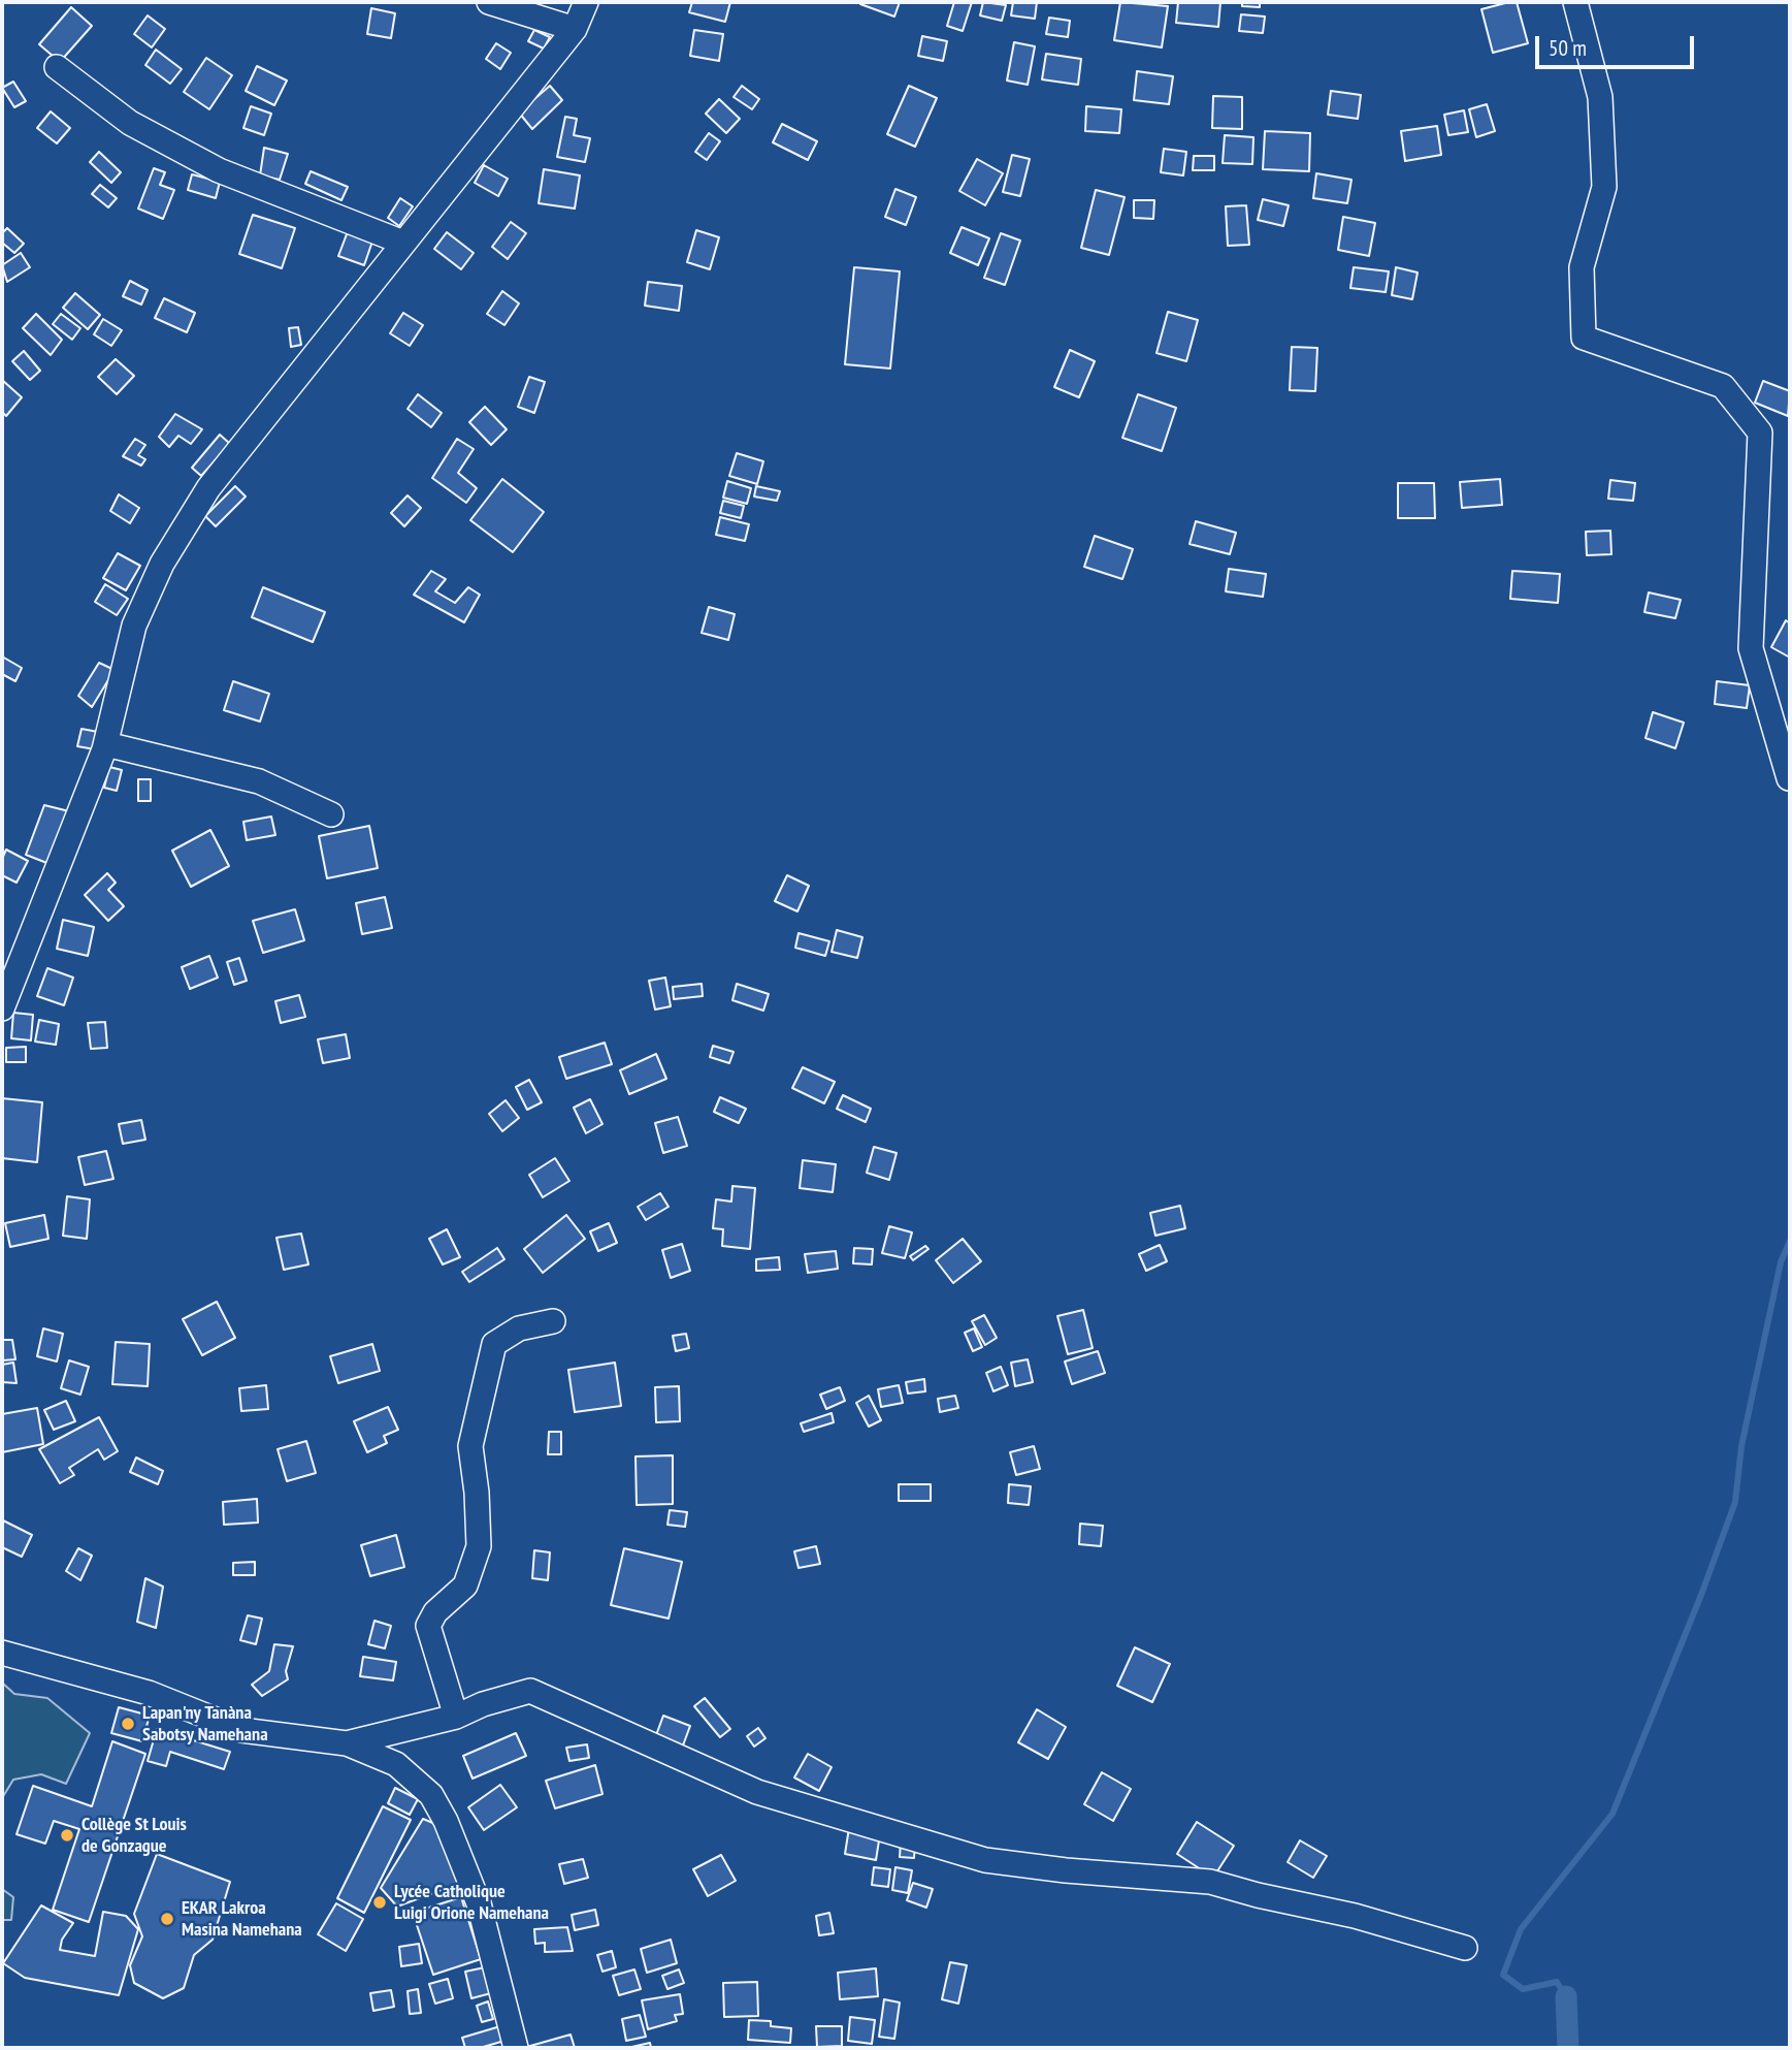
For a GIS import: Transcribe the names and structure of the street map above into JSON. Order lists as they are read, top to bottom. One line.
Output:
{"places":["Lapan'ny Tanàna Sabotsy Namehana","Collège St Louis de Gonzague","Lycée Catholique Luigi Orione Namehana","EKAR Lakroa Masina Namehana"],"scale_bar":"50 m"}
